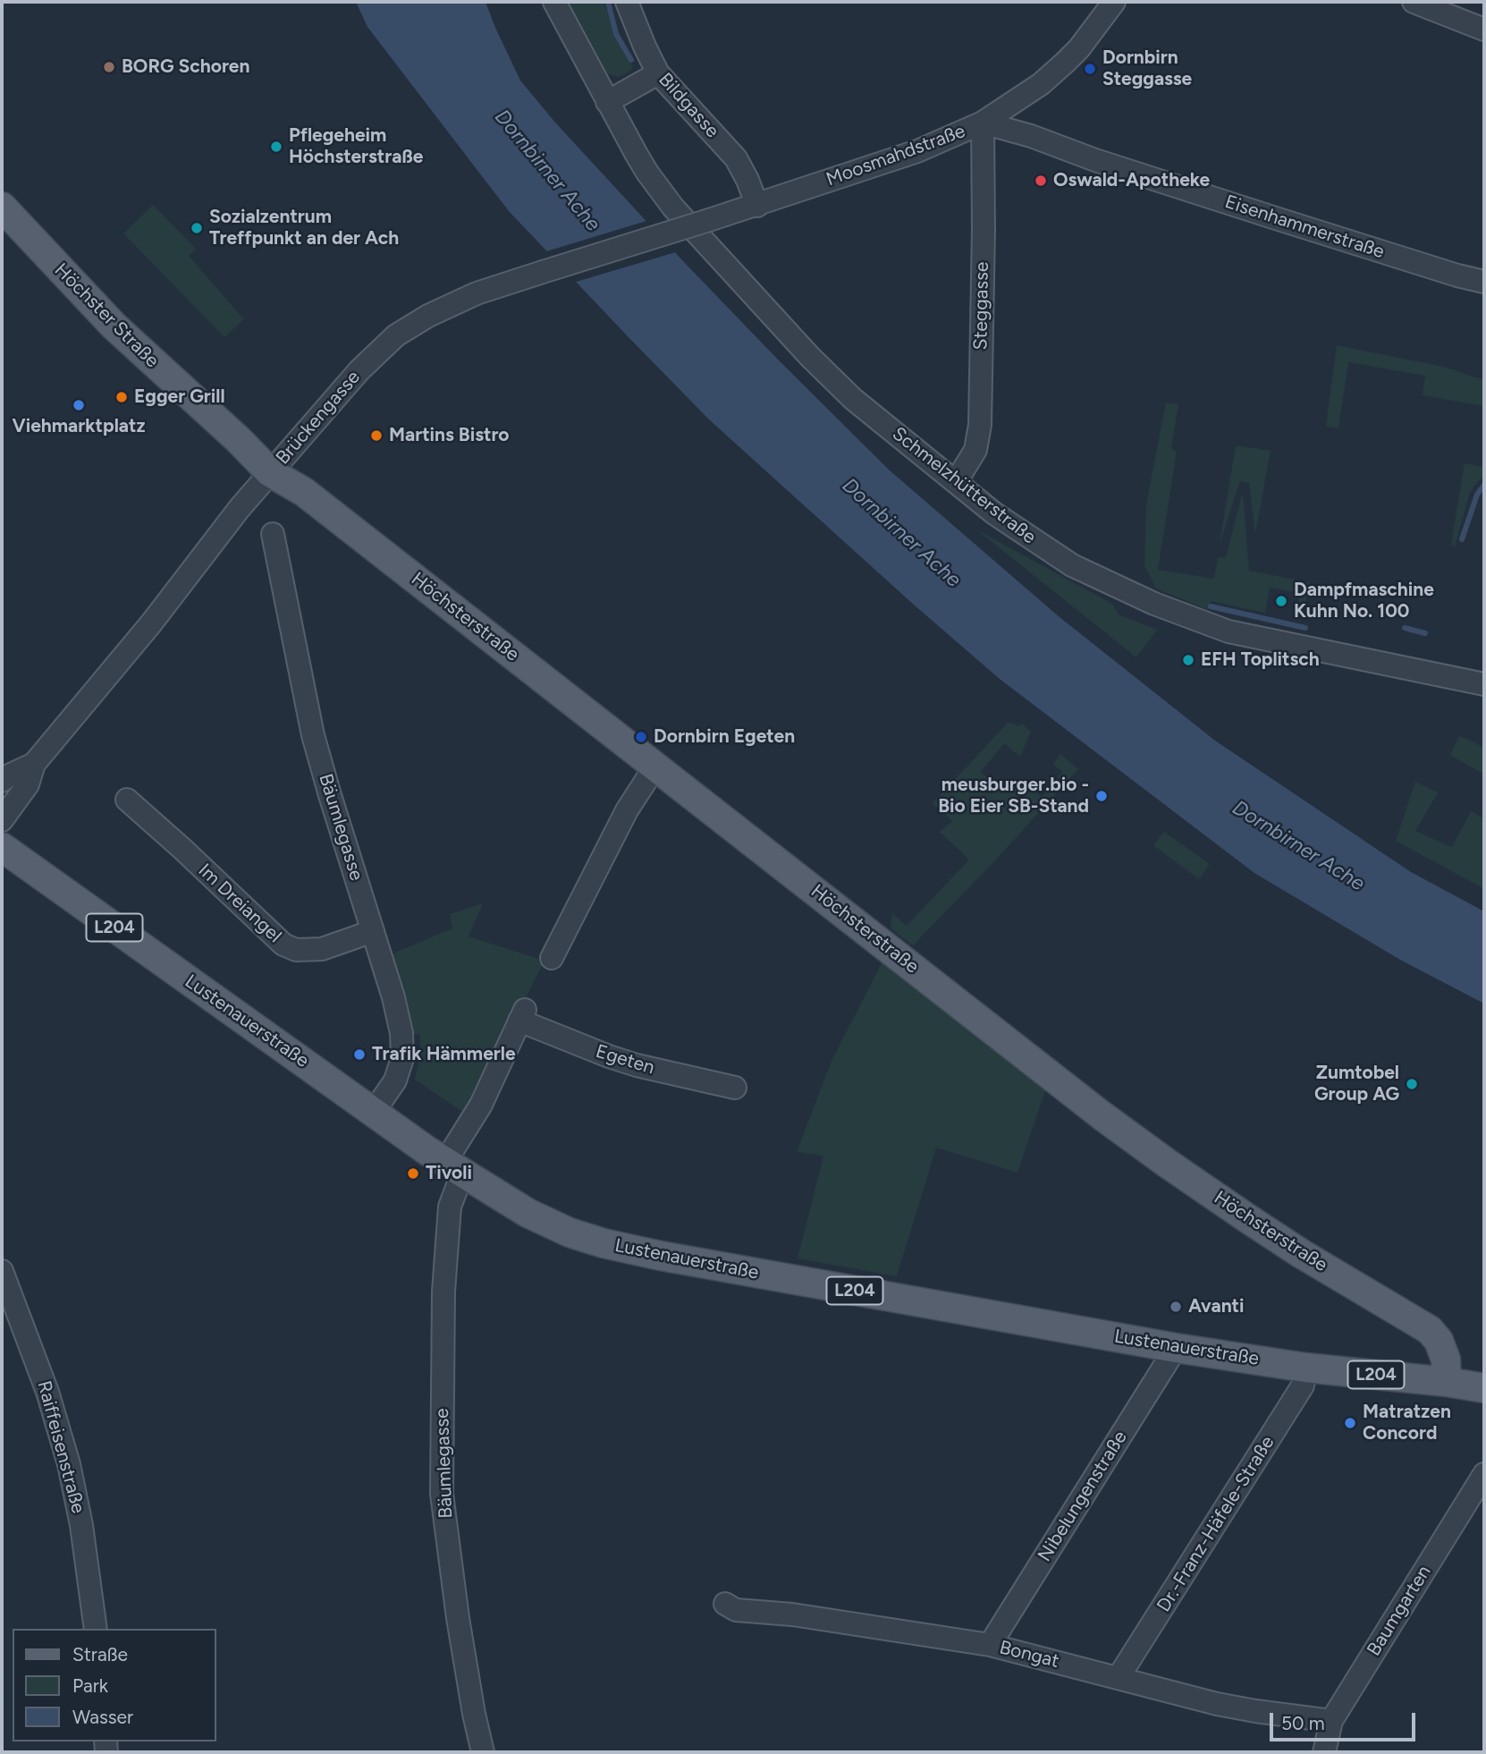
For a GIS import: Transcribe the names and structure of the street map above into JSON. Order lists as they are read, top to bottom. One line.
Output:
{"streets":{"main road":["Höchster Straße","Höchsterstraße","L204","Lustenauerstraße"],"street":["Bildgasse","Moosmahdstraße","Eisenhammerstraße","Steggasse","Brückengasse","Schmelzhütterstraße","Bäumlegasse","Im Dreiangel","Egeten","Raiffeisenstraße","Nibelungenstraße","Dr.-Franz-Häfele-Straße","Baumgarten","Bongat"]},"crossings":[["Bildgasse","Moosmahdstraße"],["Moosmahdstraße","Eisenhammerstraße"],["Moosmahdstraße","Steggasse"],["Moosmahdstraße","Brückengasse"],["Eisenhammerstraße","Steggasse"],["Steggasse","Schmelzhütterstraße"],["Höchster Straße","Brückengasse"],["Höchster Straße","Höchsterstraße"],["Brückengasse","Höchsterstraße"],["Höchsterstraße","Lustenauerstraße"],["Bäumlegasse","Im Dreiangel"],["Bäumlegasse","Lustenauerstraße"],["Bäumlegasse","Egeten"],["Lustenauerstraße","Egeten"],["Lustenauerstraße","Nibelungenstraße"],["Lustenauerstraße","Dr.-Franz-Häfele-Straße"],["Nibelungenstraße","Bongat"],["Dr.-Franz-Häfele-Straße","Bongat"],["Baumgarten","Bongat"]],"water":["Dornbirner Ache"],"places":["BORG Schoren","Dornbirn Steggasse","Pflegeheim Höchsterstraße","Oswald-Apotheke","Sozialzentrum Treffpunkt an der Ach","Egger Grill","Viehmarktplatz","Martins Bistro","Dampfmaschine Kuhn No. 100","EFH Toplitsch","Dornbirn Egeten","meusburger.bio - Bio Eier SB-Stand","Trafik Hämmerle","Zumtobel Group AG","Tivoli","Avanti","Matratzen Concord"],"legend":["Straße","Park","Wasser"],"scale_bar":"50 m"}
